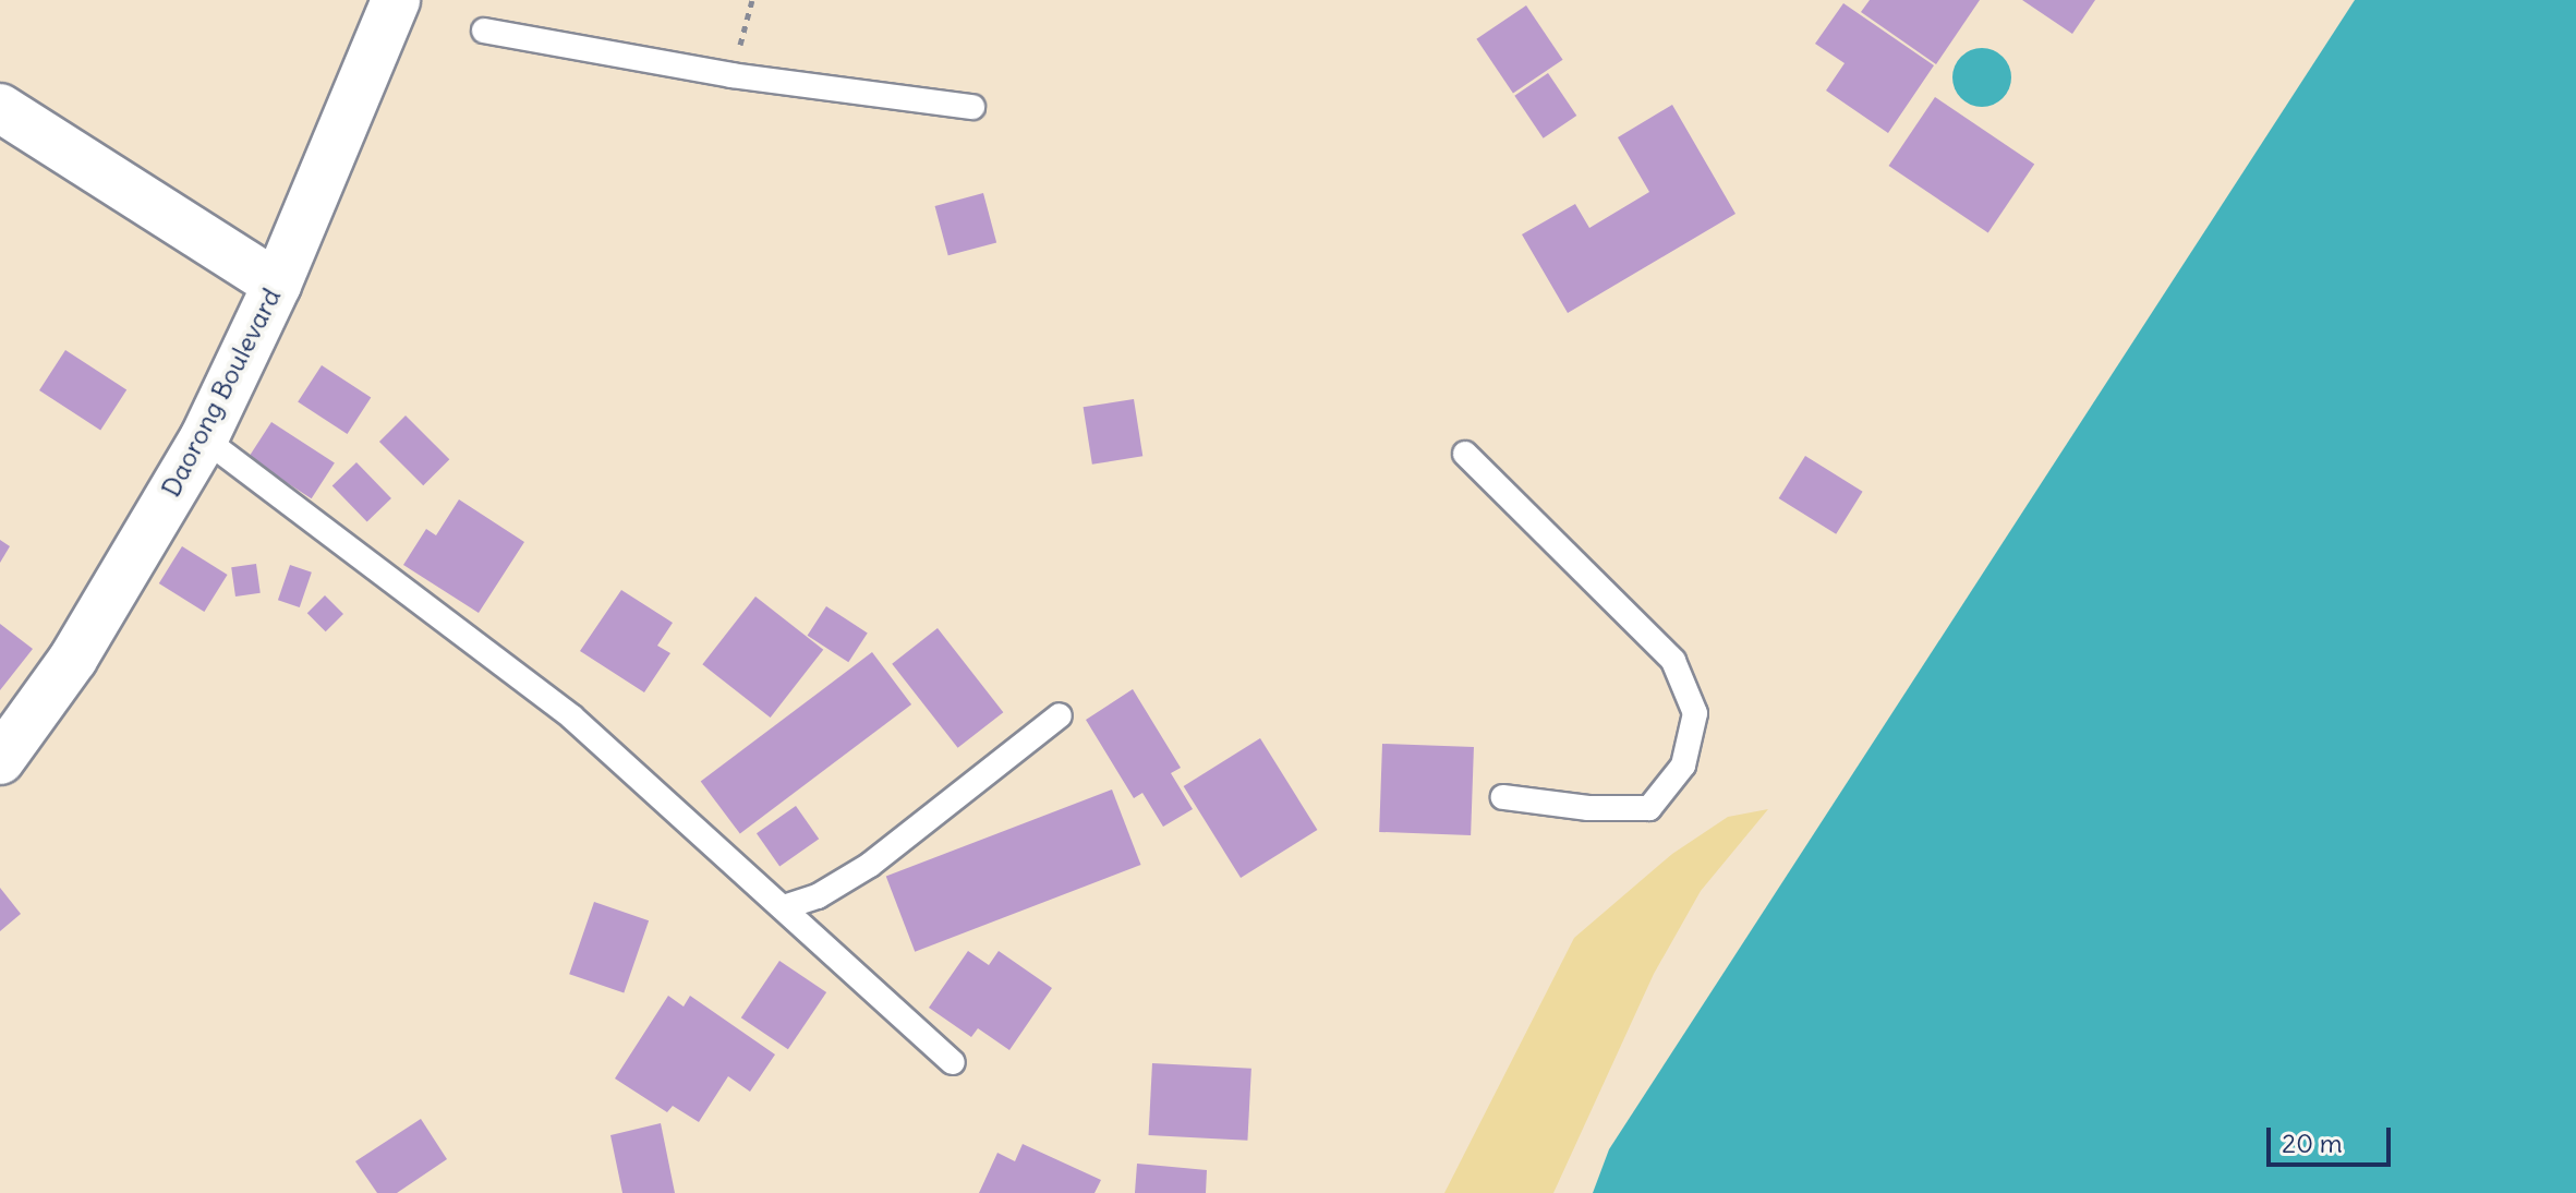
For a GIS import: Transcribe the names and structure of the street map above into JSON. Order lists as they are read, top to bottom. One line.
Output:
{"streets":{"street":["Daorong Boulevard"]},"scale_bar":"20 m"}
